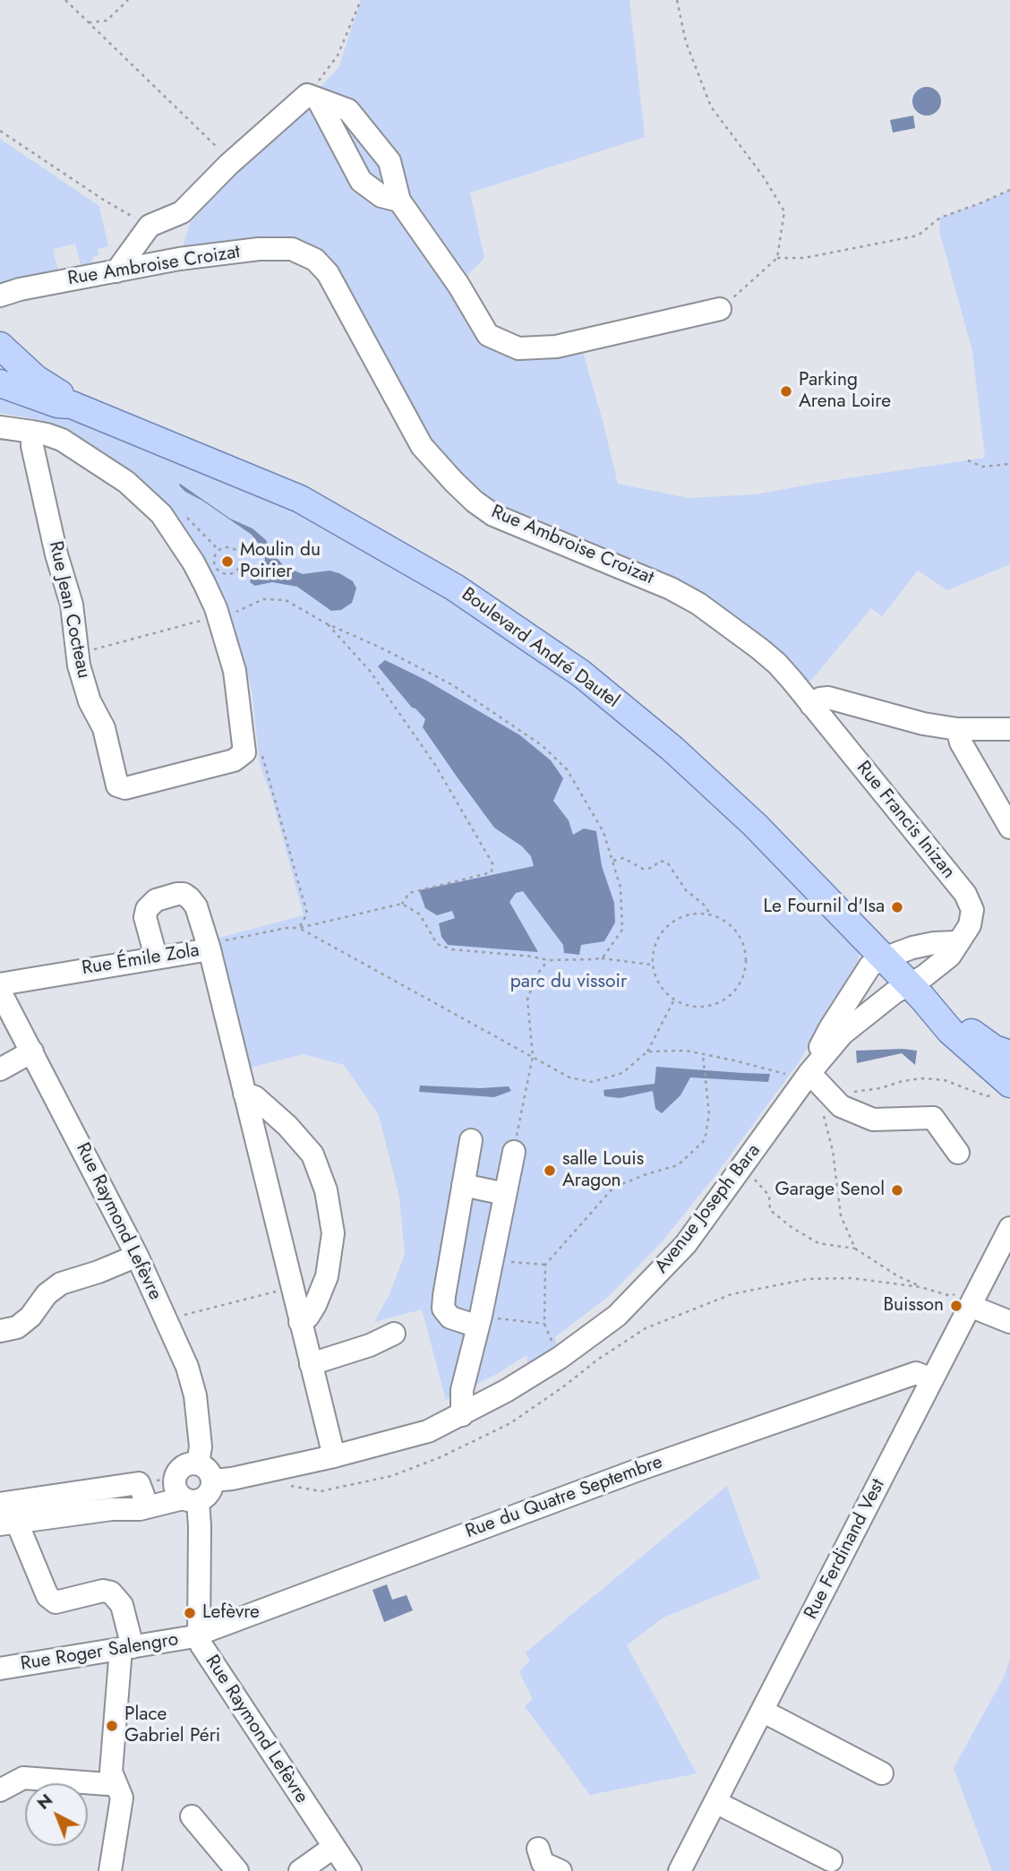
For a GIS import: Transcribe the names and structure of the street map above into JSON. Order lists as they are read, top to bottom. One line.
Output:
{"streets":{"main road":["Boulevard André Dautel"],"street":["Rue Ambroise Croizat","Rue Jean Cocteau","Rue Francis Inizan","Rue Émile Zola","Avenue Joseph Bara","Rue Raymond Lefèvre","Rue du Quatre Septembre","Rue Ferdinand Vest","Rue Roger Salengro"]},"crossings":[["Rue Ambroise Croizat","Rue Francis Inizan"],["Boulevard André Dautel","Rue Francis Inizan"],["Boulevard André Dautel","Avenue Joseph Bara"],["Rue Francis Inizan","Avenue Joseph Bara"],["Rue Émile Zola","Avenue Joseph Bara"],["Avenue Joseph Bara","Rue Raymond Lefèvre"],["Rue Raymond Lefèvre","Rue du Quatre Septembre"],["Rue Raymond Lefèvre","Rue Roger Salengro"],["Rue du Quatre Septembre","Rue Ferdinand Vest"],["Rue du Quatre Septembre","Rue Roger Salengro"]],"parks":["parc du vissoir"],"places":["Parking Arena Loire","Moulin du Poirier","Le Fournil d'Isa","salle Louis Aragon","Garage Senol","Buisson","Lefèvre","Place Gabriel Péri"],"north":"top left"}
